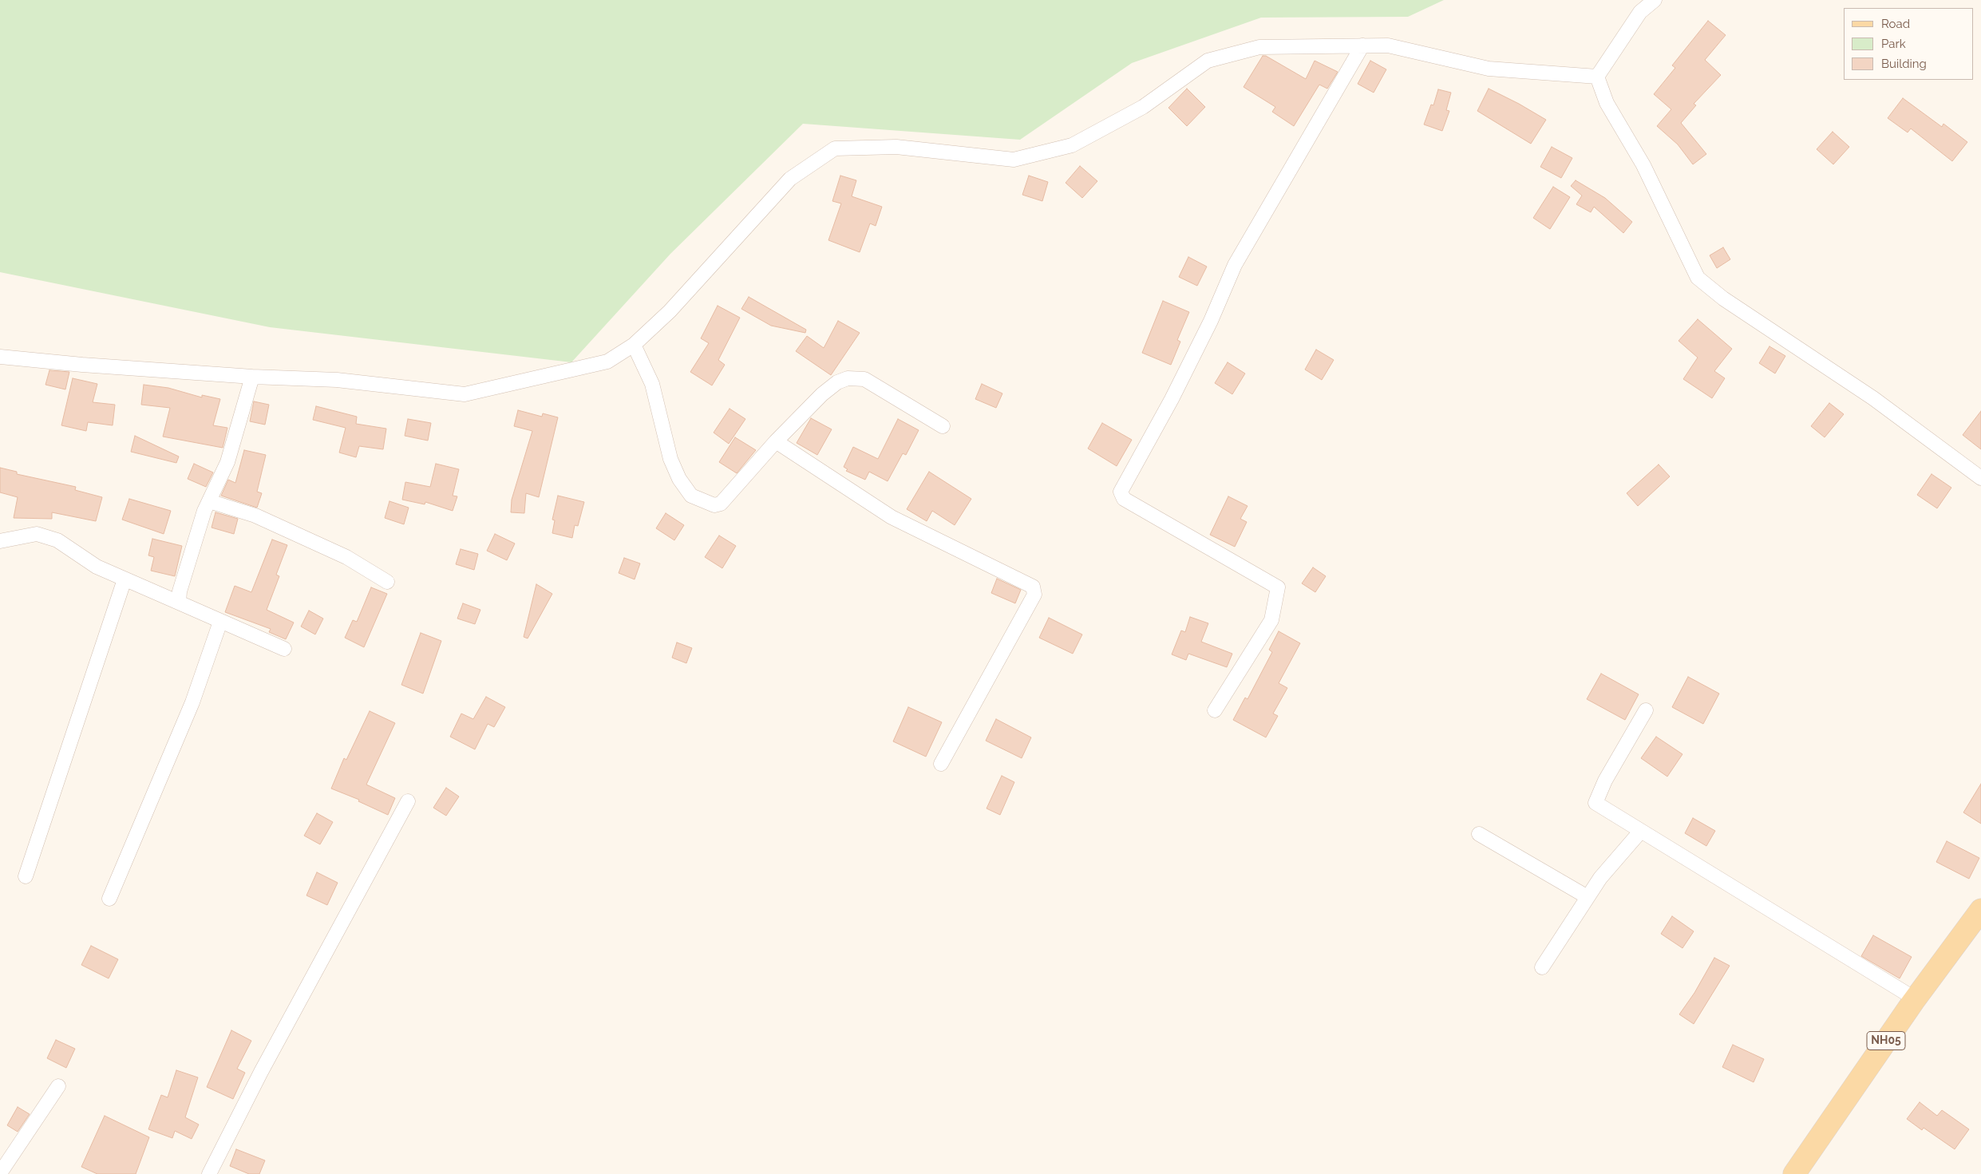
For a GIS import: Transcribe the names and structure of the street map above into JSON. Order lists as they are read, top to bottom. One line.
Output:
{"streets":{"main road":["NH05"]},"legend":["Road","Park","Building"]}
